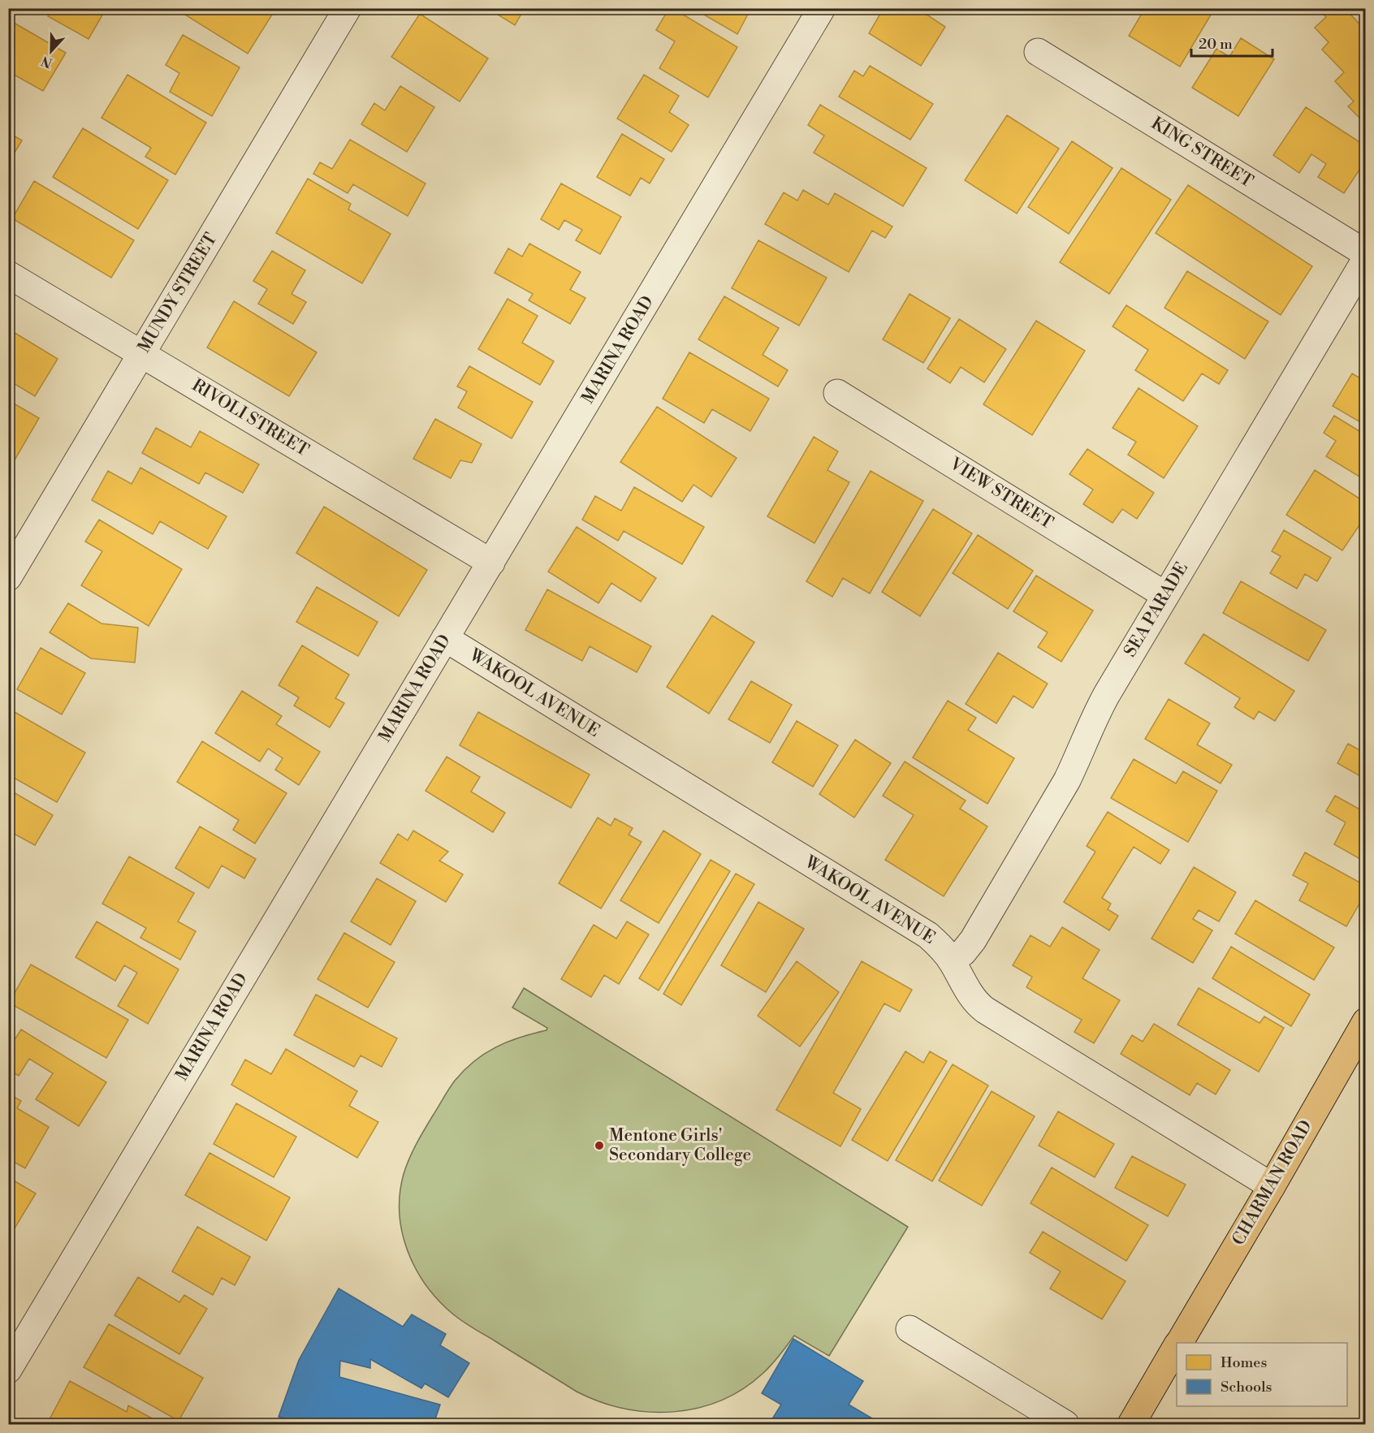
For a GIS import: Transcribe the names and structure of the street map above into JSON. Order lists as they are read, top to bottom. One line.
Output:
{"streets":{"main road":["CHARMAN ROAD"],"street":["KING STREET","MUNDY STREET","MARINA ROAD","RIVOLI STREET","VIEW STREET","SEA PARADE","WAKOOL AVENUE"]},"crossings":[["MUNDY STREET","RIVOLI STREET"],["MARINA ROAD","RIVOLI STREET"],["MARINA ROAD","WAKOOL AVENUE"],["VIEW STREET","SEA PARADE"],["SEA PARADE","WAKOOL AVENUE"],["WAKOOL AVENUE","CHARMAN ROAD"]],"places":["Mentone Girls' Secondary College"],"legend":["Homes","Schools"],"scale_bar":"20 m","north":"bottom"}
